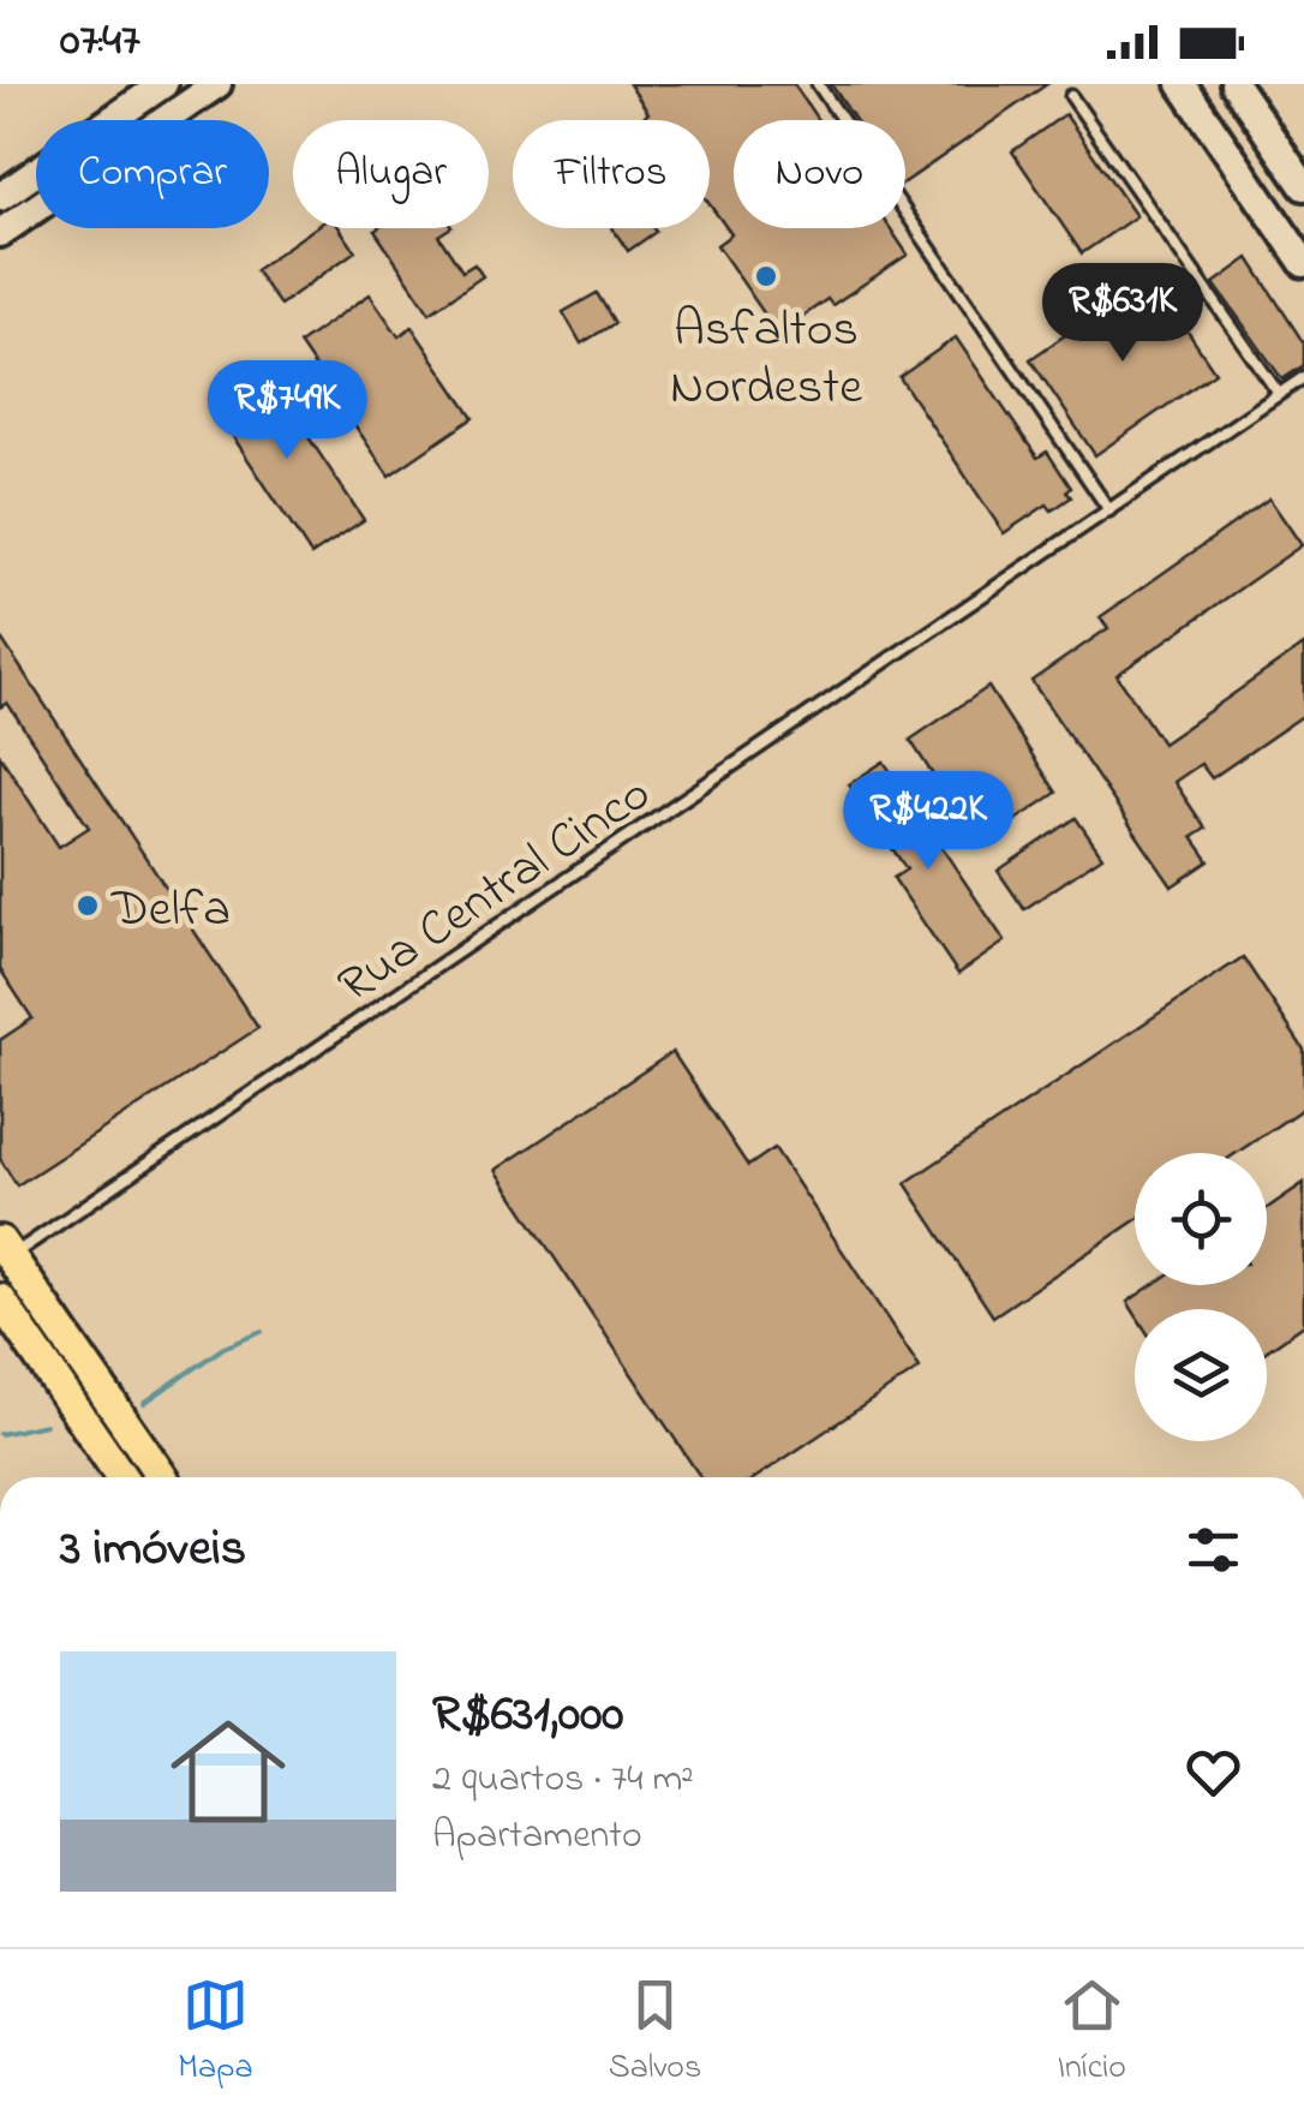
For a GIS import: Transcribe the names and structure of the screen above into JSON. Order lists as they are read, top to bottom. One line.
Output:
{"streets":{"lane":["Rua Central Cinco"]},"places":["Asfaltos Nordeste","Delfa"],"page":{"status":"07:47","chip":["Comprar","Alugar","Filtros","Novo"],"price":["R$631K","R$749K","R$422K"],"heading":"3 imóveis","list":[{"name":"R$631,000","note":"2 quartos · 74 m² · Apartamento"}],"tabs":["Mapa","Salvos","Início"]}}
